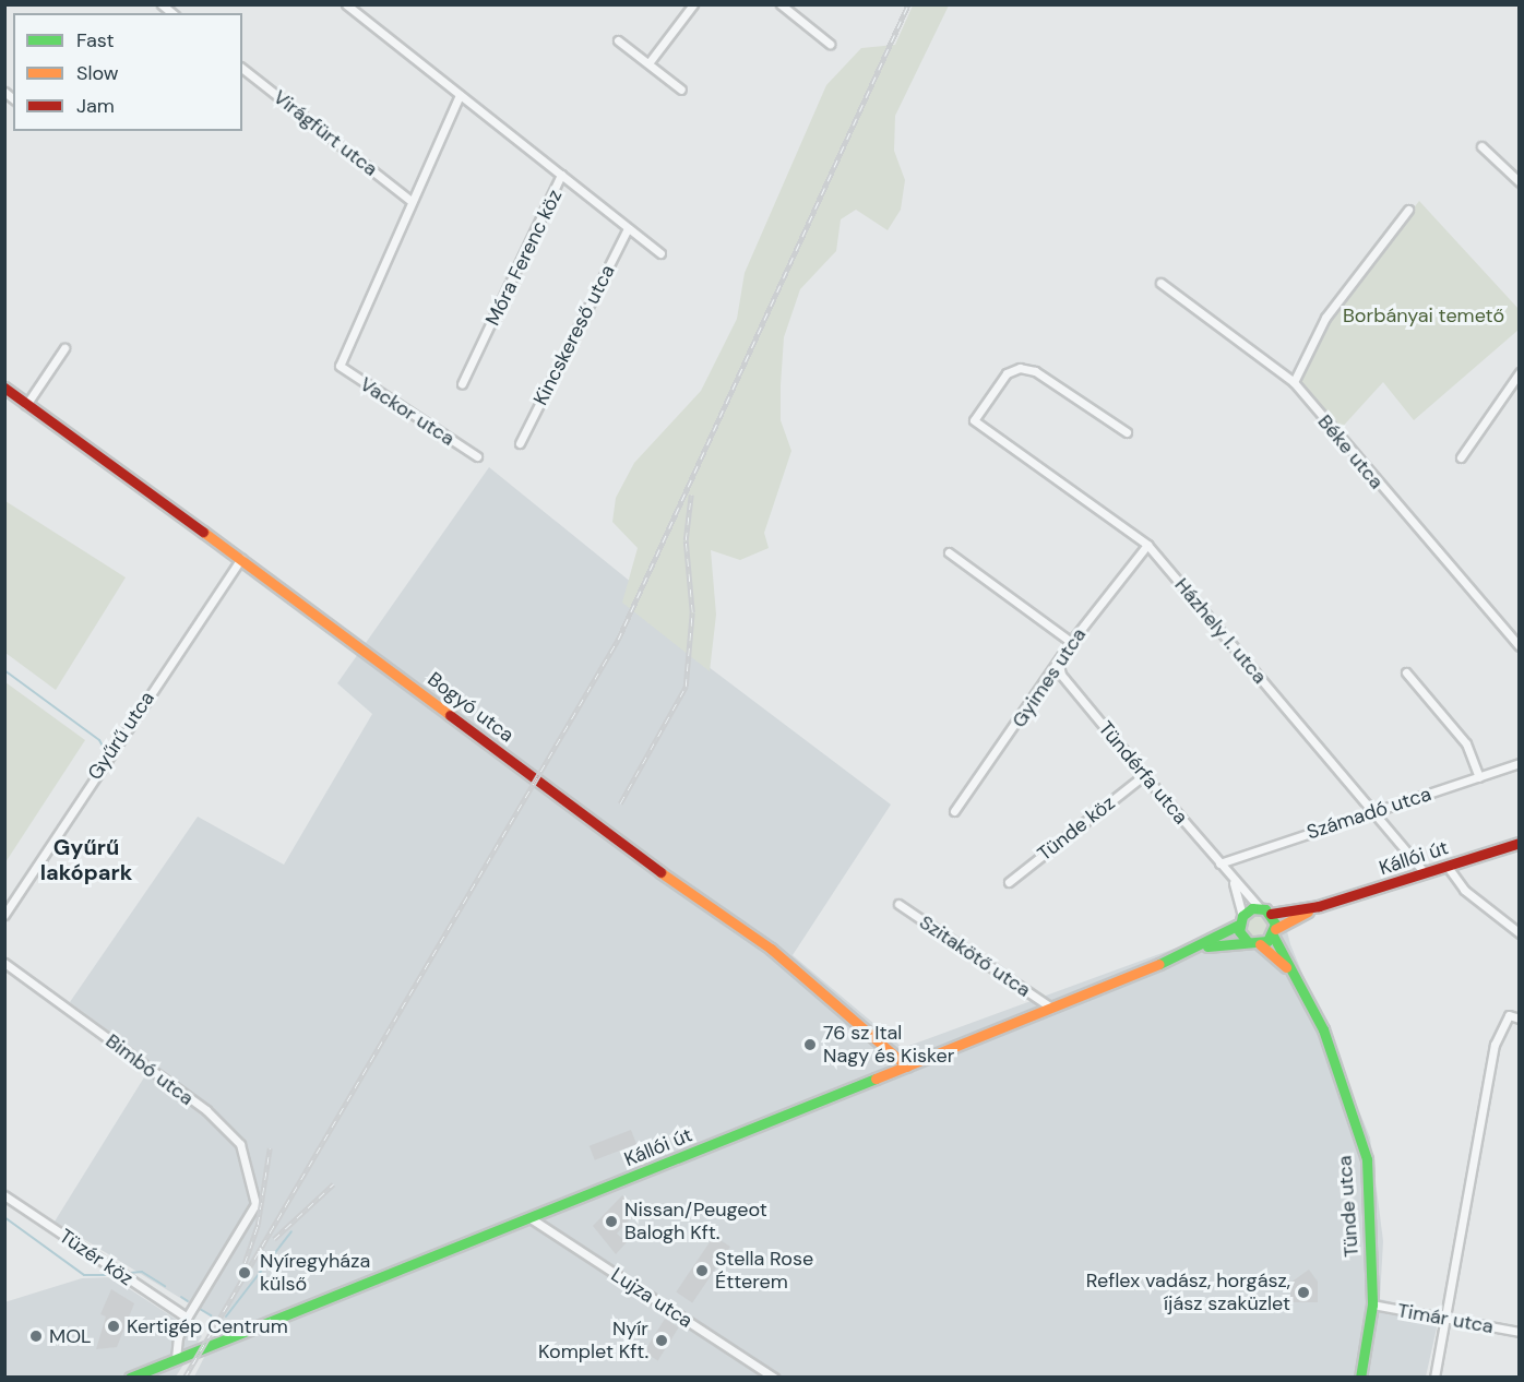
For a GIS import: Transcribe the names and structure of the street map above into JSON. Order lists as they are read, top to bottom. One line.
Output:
{"streets":{"main road":["Bogyó utca","Kállói út","Tünde utca"],"street":["Virágfürt utca","Móra Ferenc köz","Kincskereső utca","Vackor utca","Béke utca","Házhely I. utca","Gyimes utca","Gyűrű utca","Tündérfa utca","Számadó utca","Tünde köz","Szitakötő utca","Bimbó utca","Tüzér köz","Lujza utca","Timár utca"]},"crossings":[["Virágfürt utca","Vackor utca"],["Házhely I. utca","Gyimes utca"],["Házhely I. utca","Számadó utca"],["Házhely I. utca","Kállói út"],["Gyimes utca","Tündérfa utca"],["Bogyó utca","Gyűrű utca"],["Bogyó utca","Kállói út"],["Tündérfa utca","Számadó utca"],["Tündérfa utca","Tünde köz"],["Tündérfa utca","Kállói út"],["Tündérfa utca","Tünde utca"],["Kállói út","Szitakötő utca"],["Kállói út","Tünde utca"],["Kállói út","Lujza utca"],["Bimbó utca","Tüzér köz"],["Tünde utca","Timár utca"]],"districts":["Gyűrű lakópark"],"parks":["Borbányai temető"],"places":["76 sz Ital Nagy és Kisker","Nissan/Peugeot Balogh Kft.","Stella Rose Étterem","Nyíregyháza külső","Reflex vadász, horgász, íjász szaküzlet","Kertigép Centrum","MOL","Nyír Komplet Kft."],"legend":["Fast","Slow","Jam"]}
